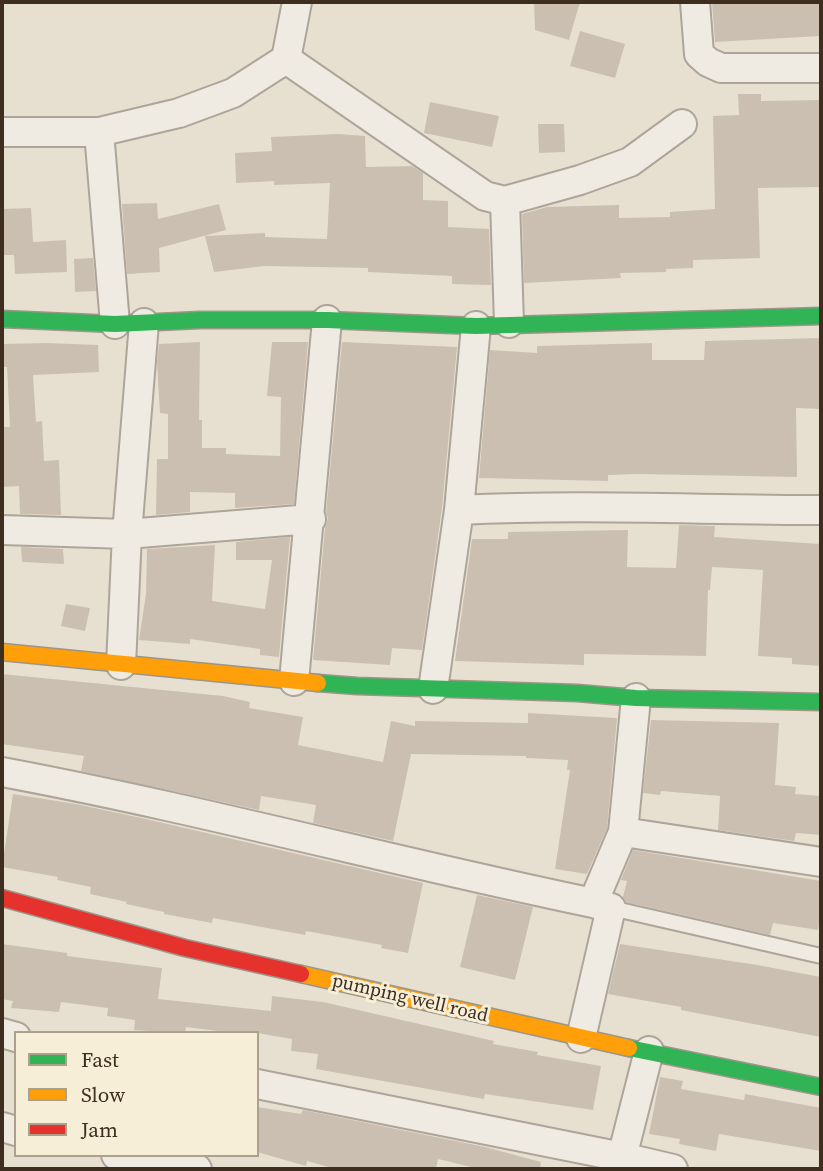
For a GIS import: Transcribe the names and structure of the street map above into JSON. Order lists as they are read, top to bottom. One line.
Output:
{"streets":{"street":["pumping well road"]},"legend":["Fast","Slow","Jam"]}
